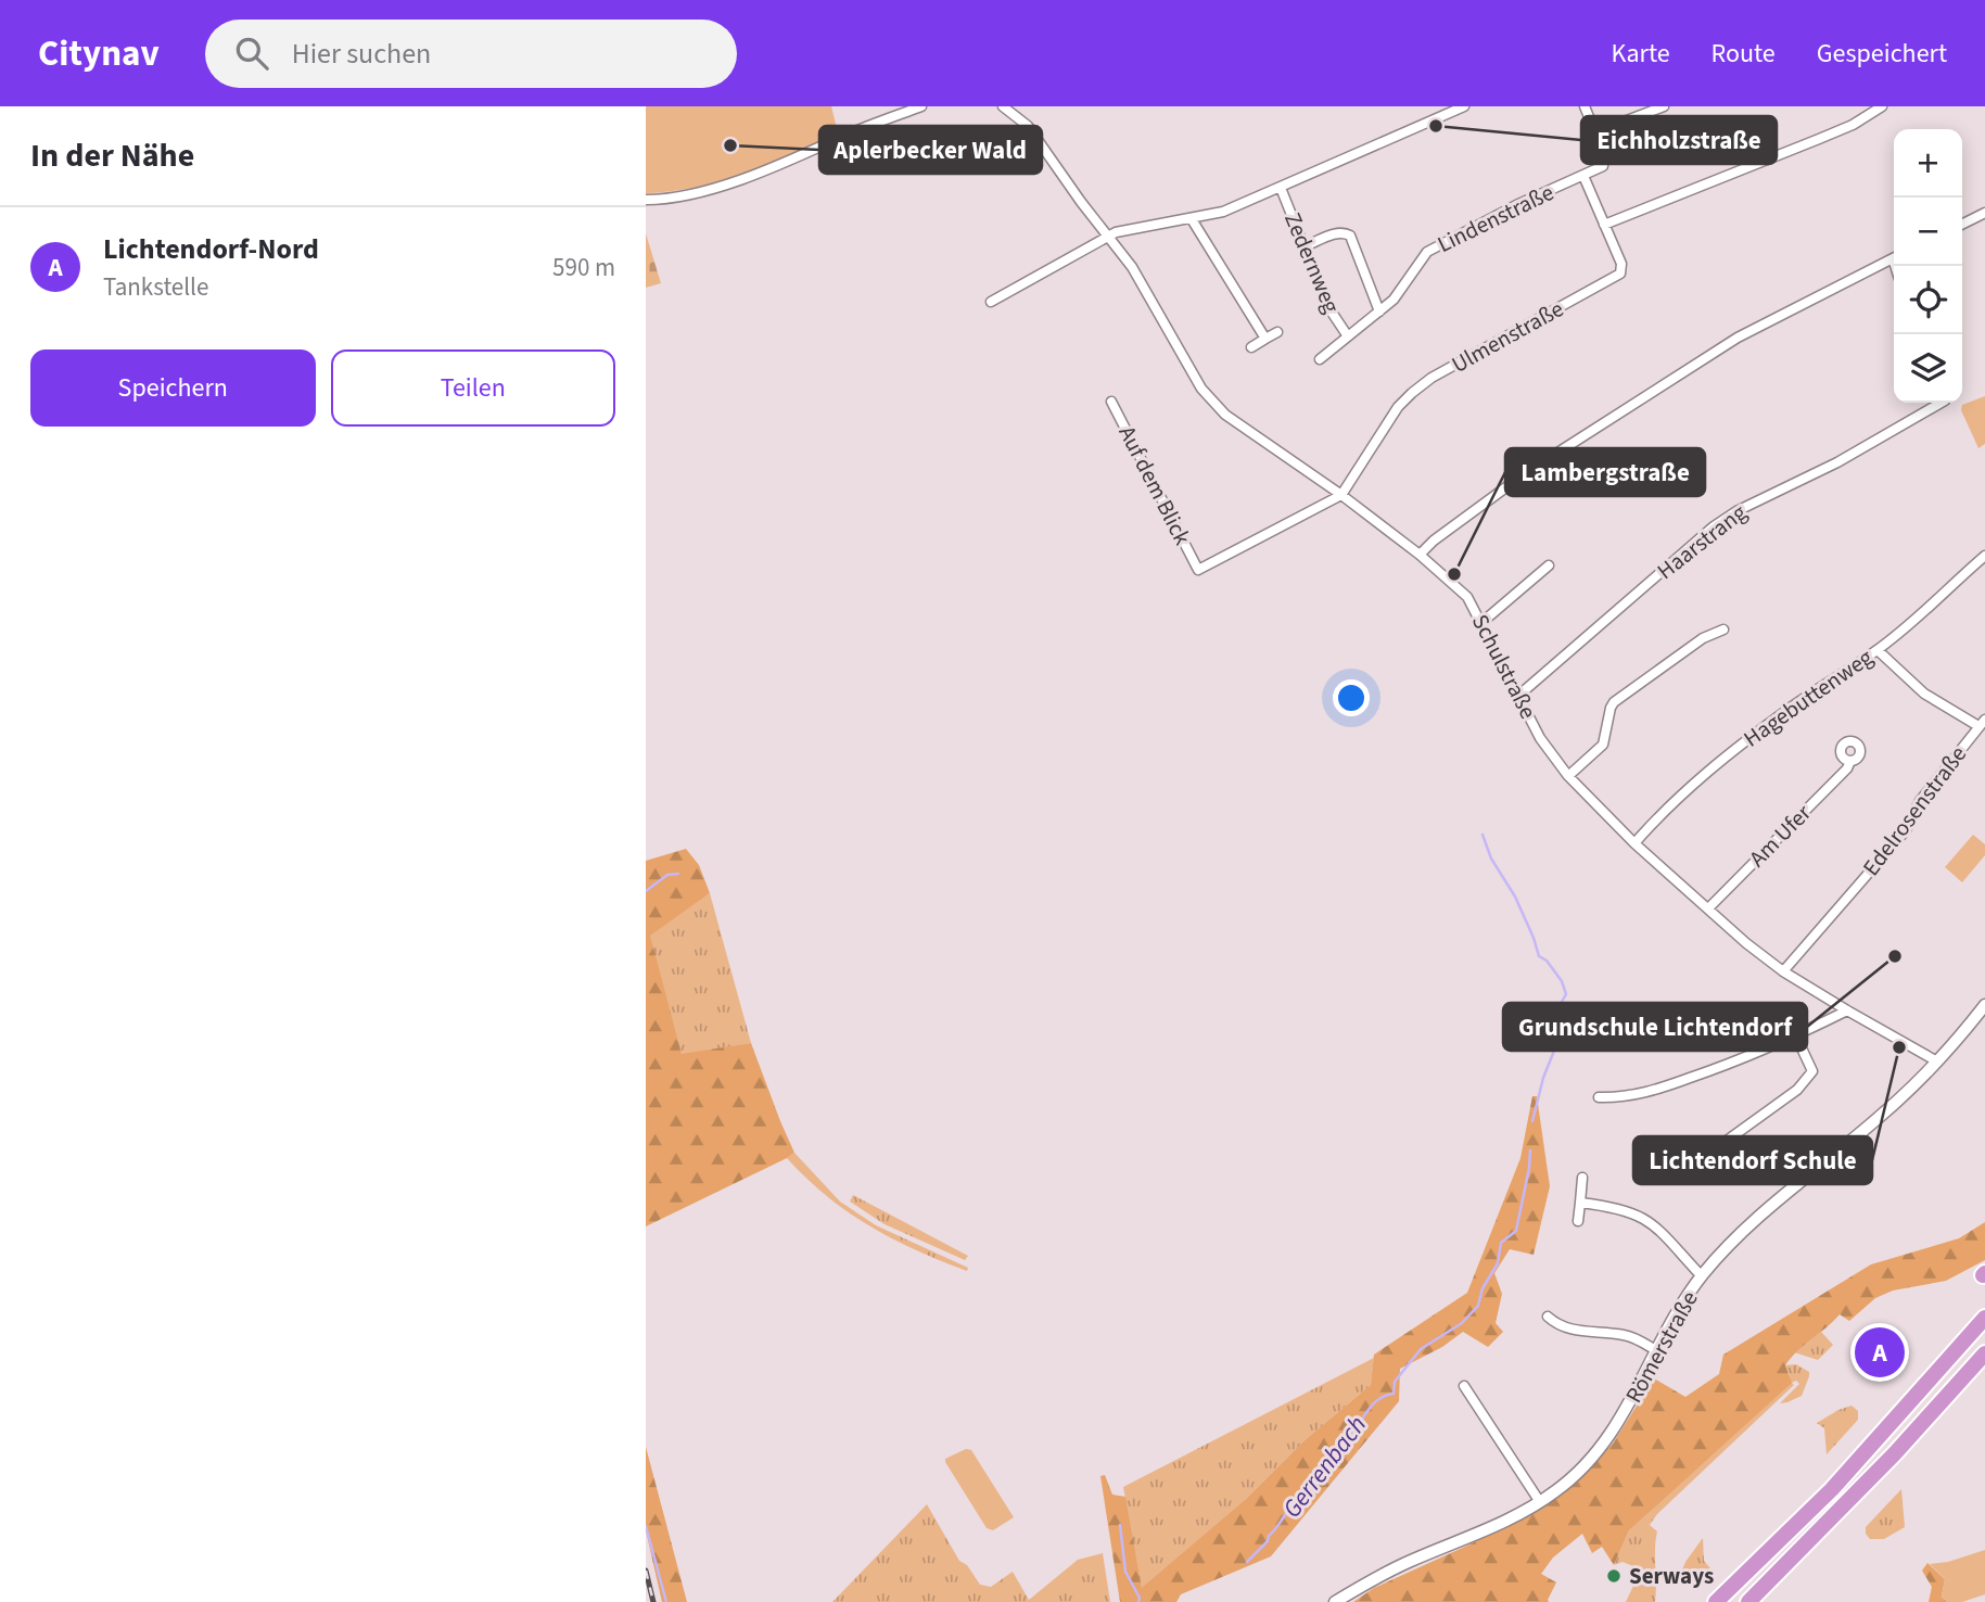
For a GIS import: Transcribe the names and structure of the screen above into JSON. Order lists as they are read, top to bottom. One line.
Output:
{"streets":{"street":["Lindenstraße","Zedernweg","Ulmenstraße","Auf dem Blick","Haarstrang","Schulstraße","Hagebuttenweg","Edelrosenstraße","Am Ufer","Römerstraße"]},"crossings":[["Lindenstraße","Zedernweg"],["Lindenstraße","Ulmenstraße"],["Ulmenstraße","Auf dem Blick"],["Ulmenstraße","Schulstraße"],["Auf dem Blick","Schulstraße"],["Haarstrang","Schulstraße"],["Schulstraße","Hagebuttenweg"],["Schulstraße","Edelrosenstraße"],["Schulstraße","Am Ufer"],["Schulstraße","Römerstraße"]],"water":["Gerrenbach"],"places":["Eichholzstraße","Aplerbecker Wald","Lambergstraße","Grundschule Lichtendorf","Lichtendorf Schule","Serways"],"page":{"header":"Citynav","search":"Hier suchen","nav":["Karte","Route","Gespeichert"],"heading":"In der Nähe","map_buttons":["+","−"],"list":[{"mark":"A","name":"Lichtendorf-Nord","note":"Tankstelle","value":"590 m"}],"buttons":["Speichern","Teilen"],"pins":"A"}}
